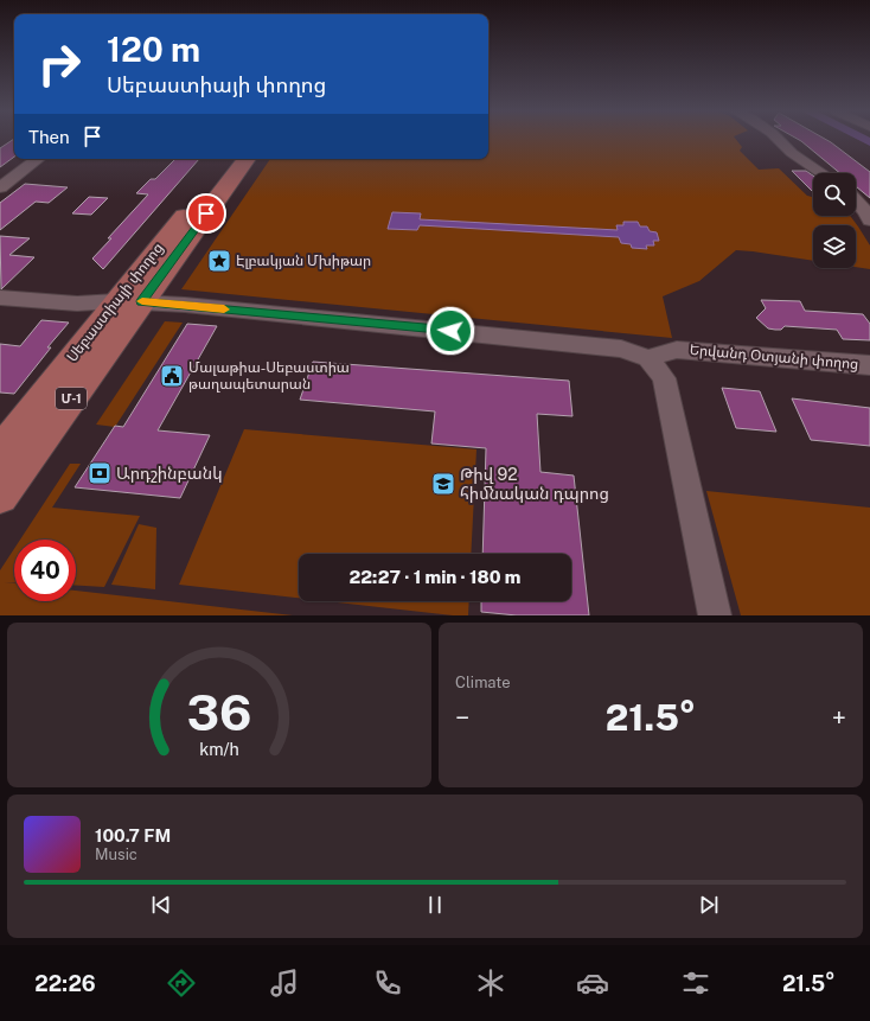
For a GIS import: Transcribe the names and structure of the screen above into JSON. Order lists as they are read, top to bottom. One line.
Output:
{"streets":{"main road":["Սեբաստիայի փողոց","Մ-1"],"street":["Երվանդ Օտյանի փողոց"]},"places":{"place":["Էլբակյան Մխիթար"],"public building":["Մալաթիա-Սեբաստիա թաղապետարան"],"bank":["Արդշինբանկ"],"school or university":["Թիվ 92 հիմնական դպրոց"]},"page":{"turn":["120 m","Սեբաստիայի փողոց"],"then":"Then","limit":"40","trip":"22:27 · 1 min · 180 m","tile":"Climate","heat":["−","21.5°","+"],"song":["100.7 FM","Music"],"tabs":["22:26","21.5°"],"gauge":["36","km/h"]}}
